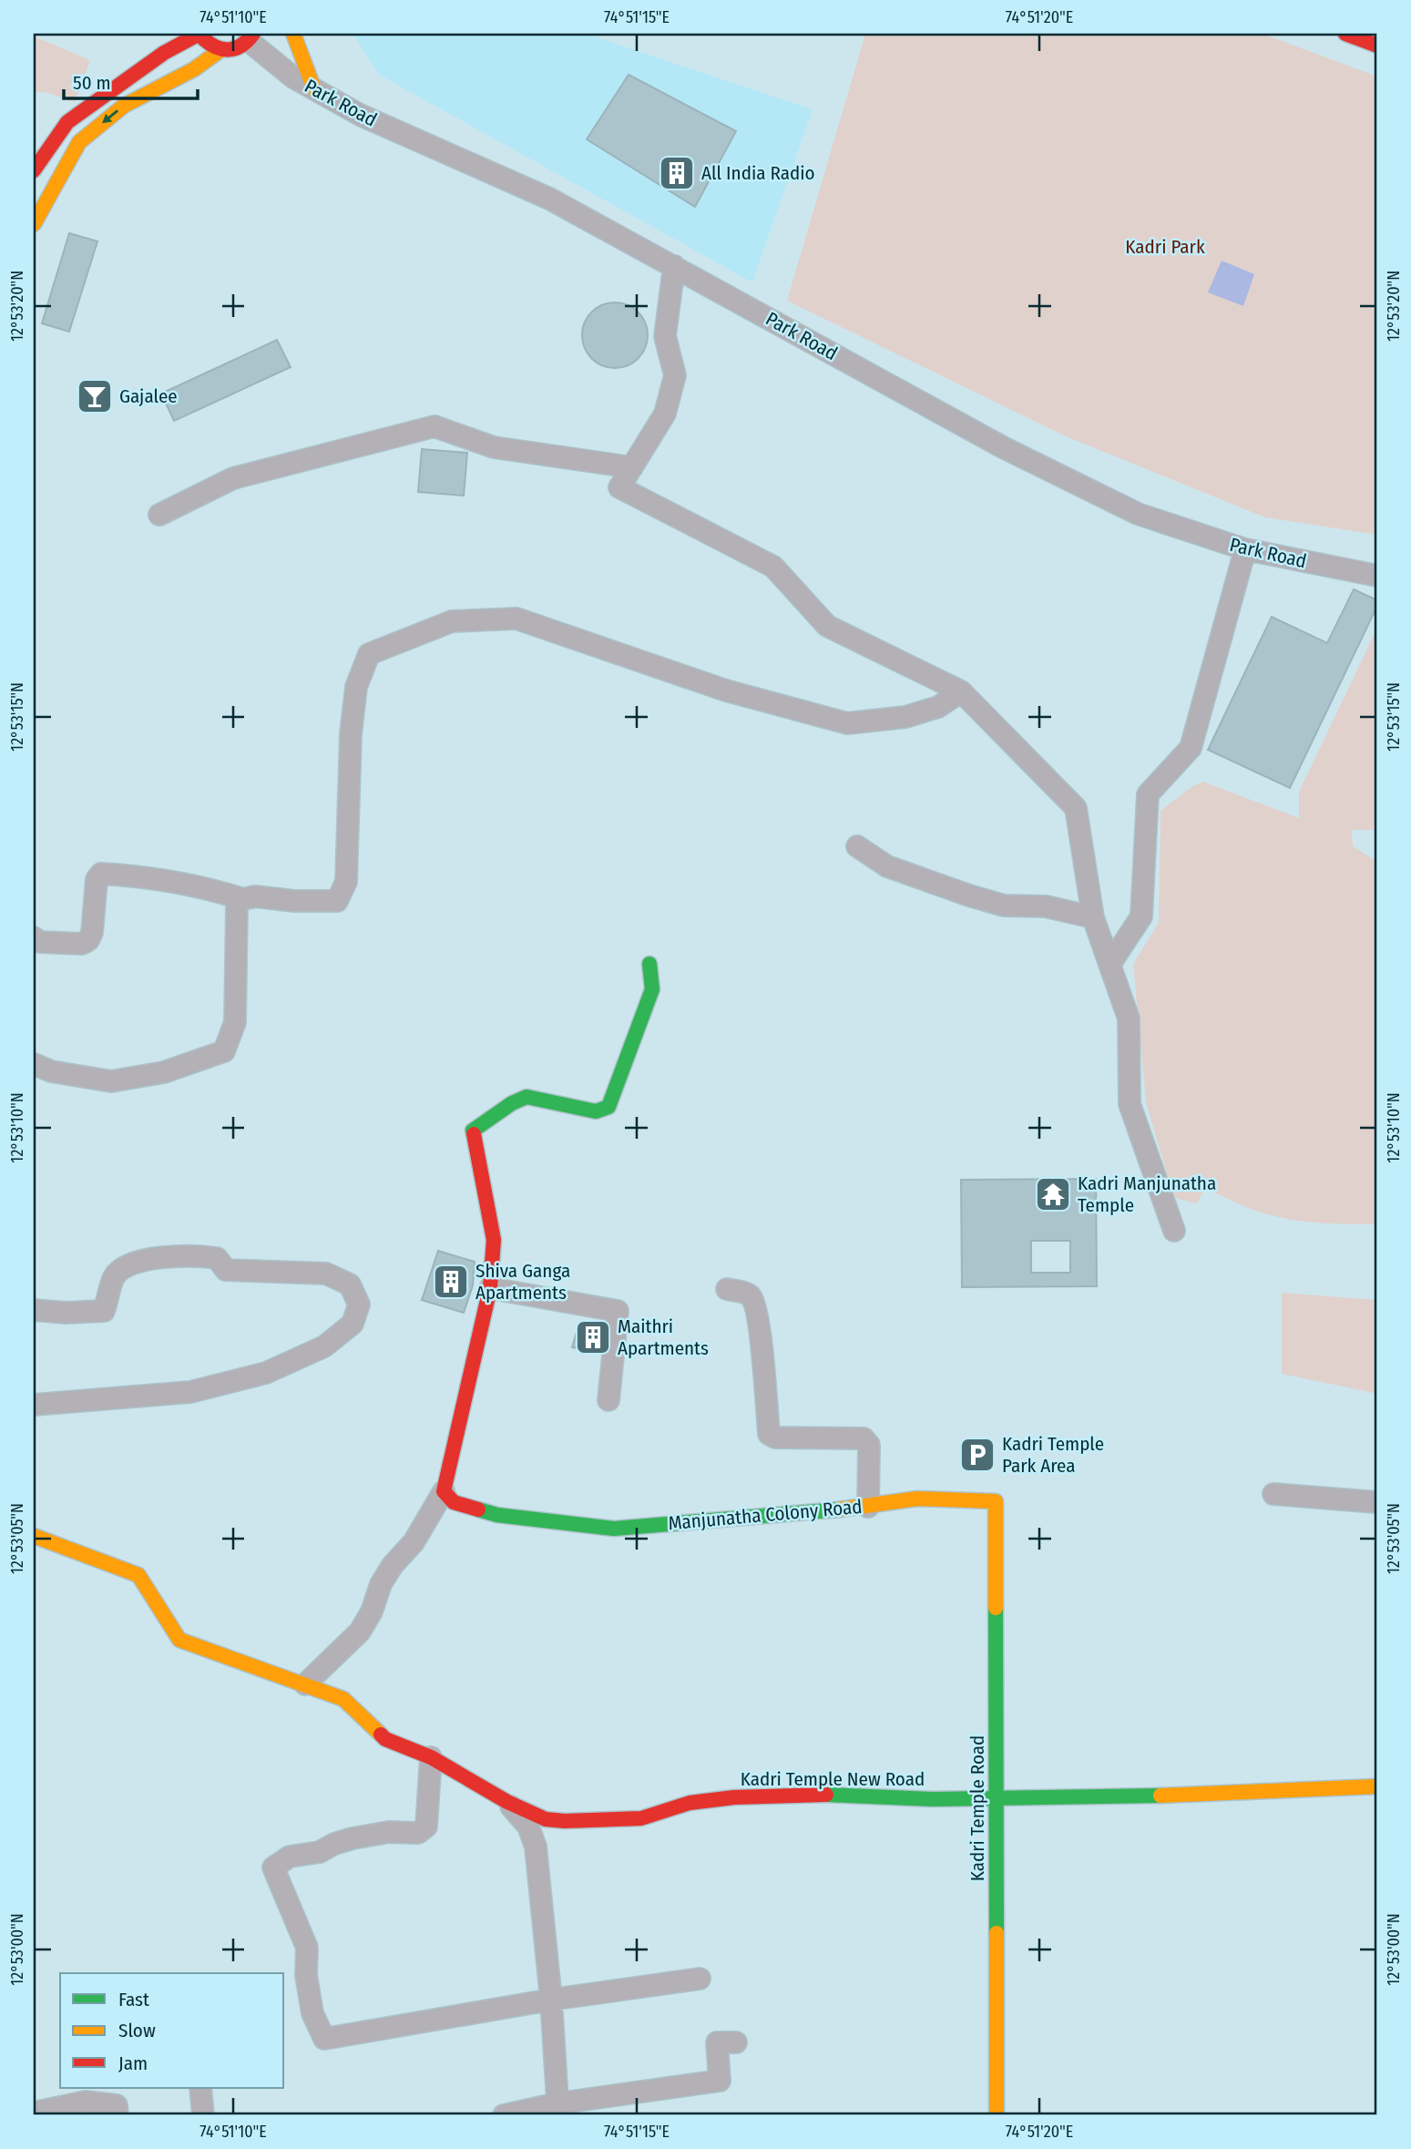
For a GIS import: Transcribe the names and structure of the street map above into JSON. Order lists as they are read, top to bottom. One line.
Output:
{"streets":{"main road":["Manjunatha Colony Road","Kadri Temple New Road","Kadri Temple Road"],"street":["Park Road"]},"crossings":[["Manjunatha Colony Road","Kadri Temple Road"],["Kadri Temple New Road","Kadri Temple Road"]],"parks":["Kadri Park"],"places":{"building":["All India Radio","Shiva Ganga Apartments","Maithri Apartments"],"bar":["Gajalee"],"temple":["Kadri Manjunatha Temple"],"parking":["Kadri Temple Park Area"]},"legend":["Fast","Slow","Jam"],"scale_bar":"50 m","coordinates":["74°51'10\"E","74°51'15\"E","74°51'20\"E","12°53'20\"N","12°53'15\"N","12°53'10\"N","12°53'05\"N","12°53'00\"N"]}
